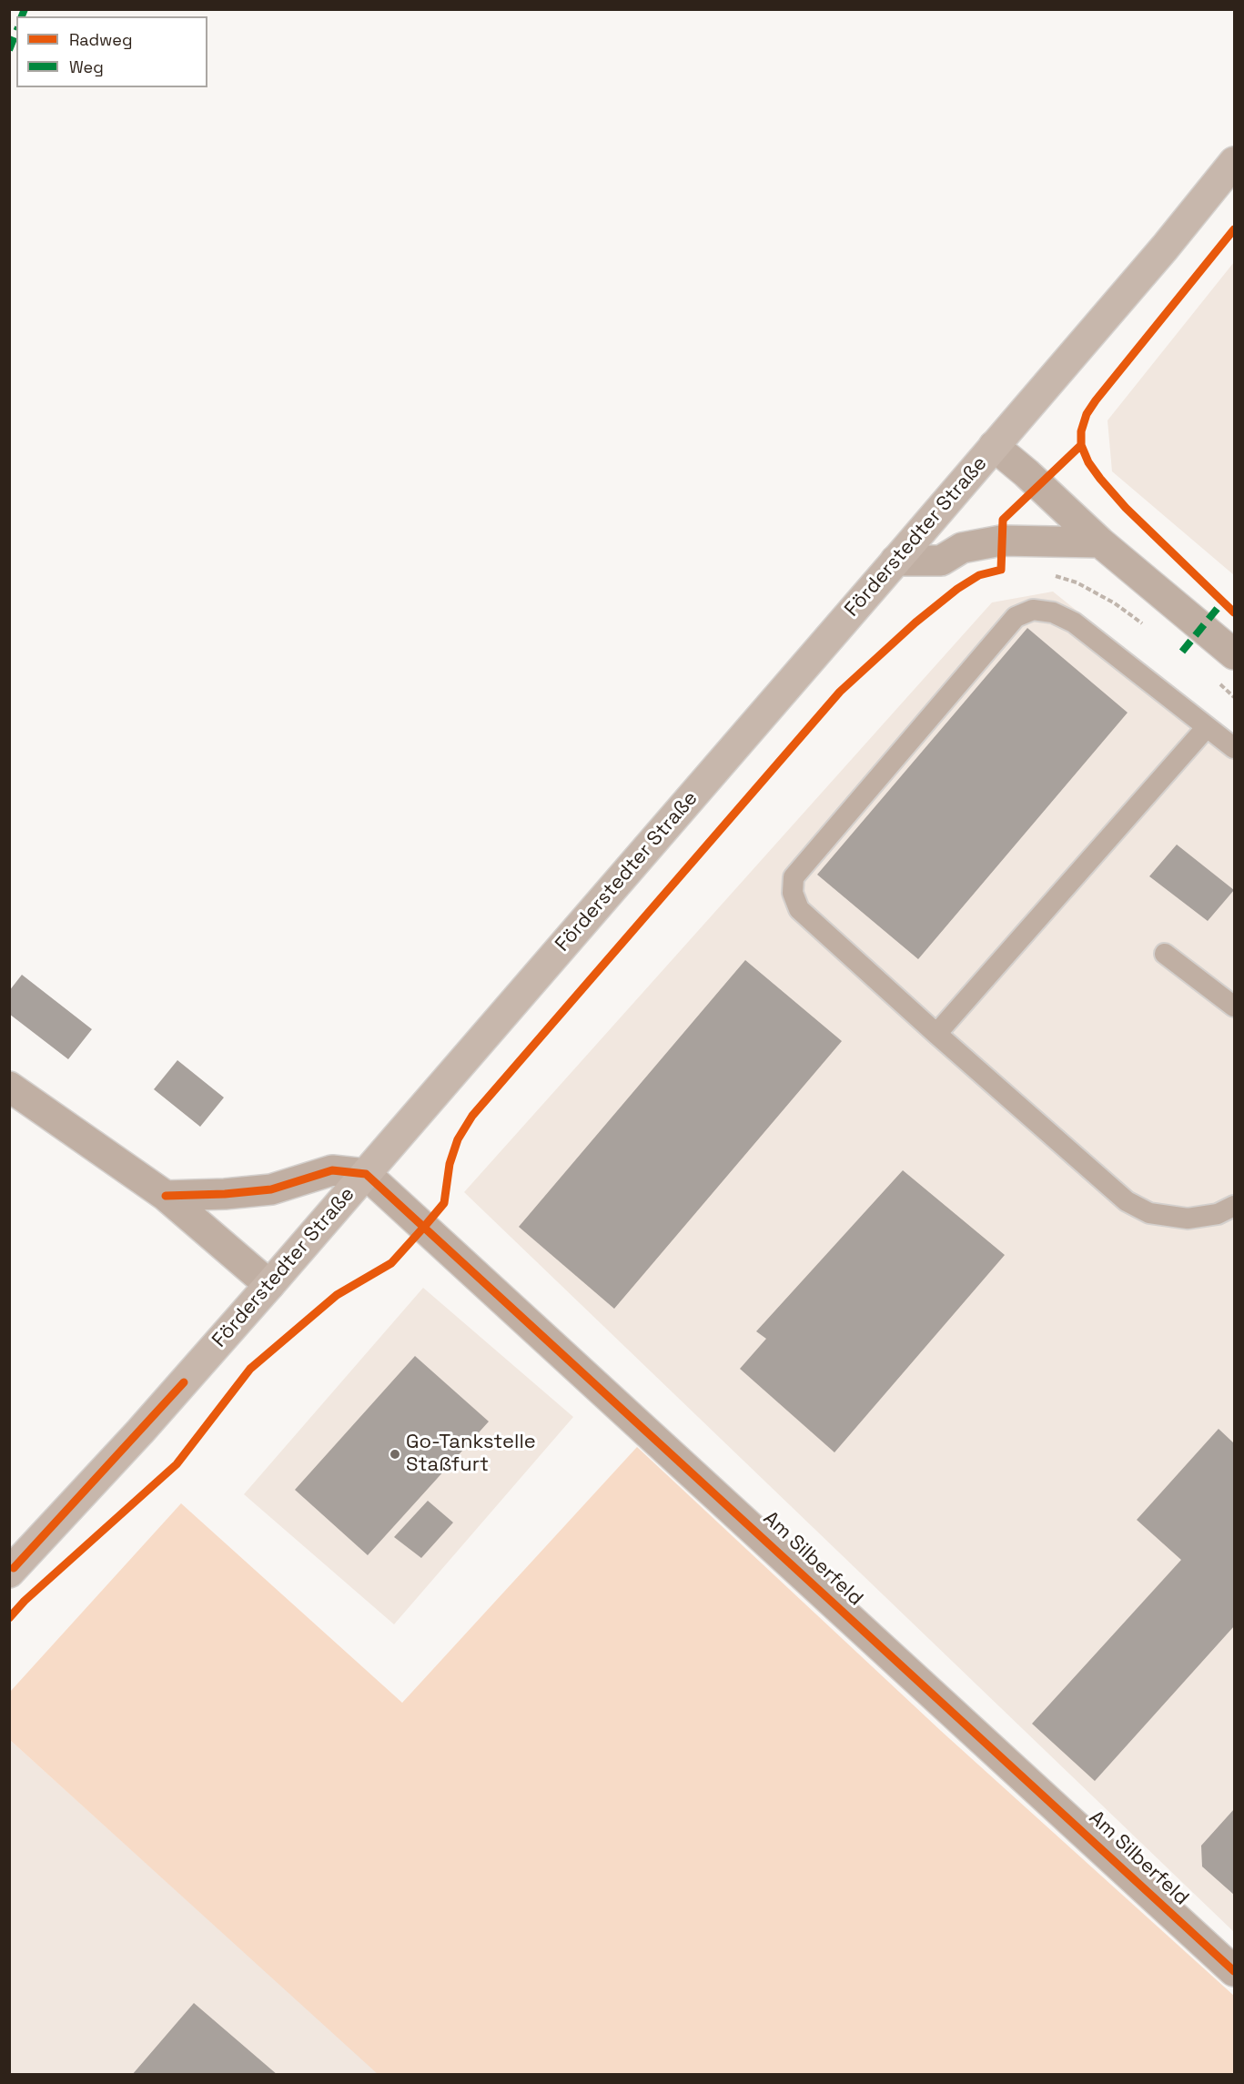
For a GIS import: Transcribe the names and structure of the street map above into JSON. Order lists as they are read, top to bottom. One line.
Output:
{"streets":{"main road":["Förderstedter Straße"],"street":["Am Silberfeld"]},"crossings":[["Förderstedter Straße","Am Silberfeld"]],"places":["Go-Tankstelle Staßfurt"],"legend":["Radweg","Weg"]}
